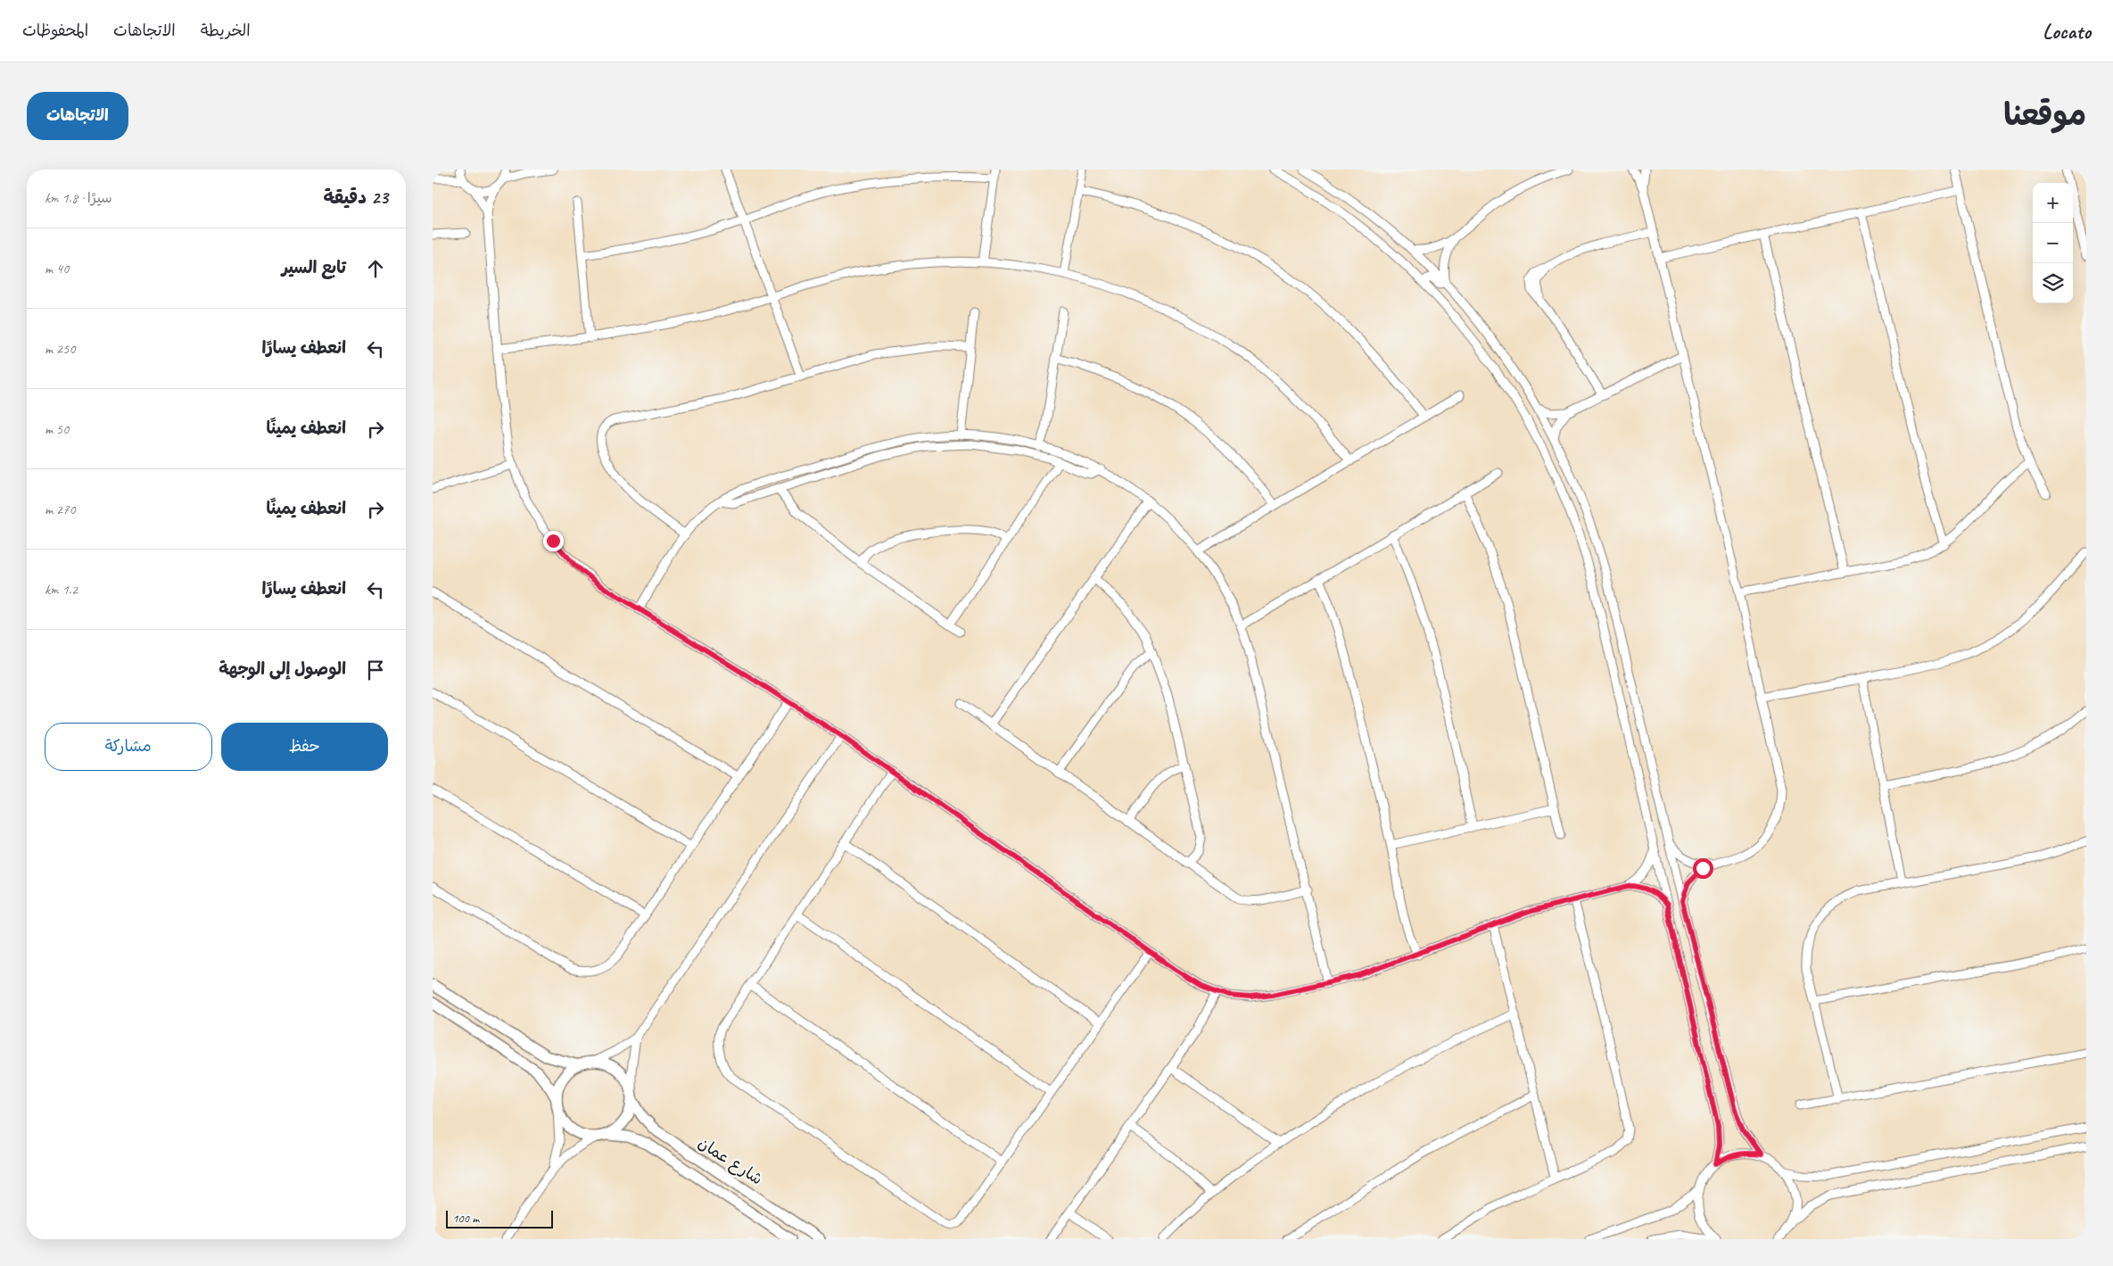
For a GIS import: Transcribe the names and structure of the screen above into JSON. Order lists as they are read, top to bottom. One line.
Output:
{"streets":{"main road":["شارع عمان"]},"scale_bar":"100 m","page":{"header":"Locato","nav":["الخريطة","الاتجاهات","المحفوظات"],"title":"موقعنا","buttons":["الاتجاهات",["حفظ","مشاركة"]],"heading":["23 دقيقة","سيرًا · 1.8 km"],"map_buttons":["+","−"],"list":[["تابع السير","40 m"],["انعطف يسارًا","250 m"],["انعطف يمينًا","50 m"],["انعطف يمينًا","270 m"],["انعطف يسارًا","1.2 km"],"الوصول إلى الوجهة"],"scale":"100 m"}}
